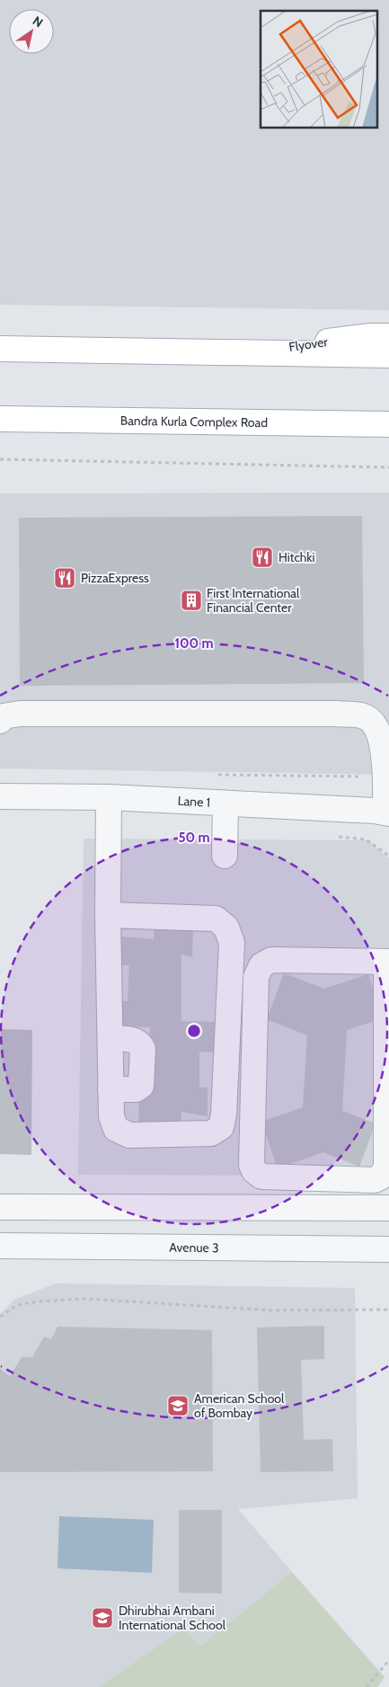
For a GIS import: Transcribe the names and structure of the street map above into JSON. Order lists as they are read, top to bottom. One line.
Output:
{"streets":{"main road":["Flyover","Bandra Kurla Complex Road"],"street":["Lane 1","Avenue 3"]},"places":{"restaurant":["Hitchki","PizzaExpress"],"building":["First International Financial Center"],"school or university":["American School of Bombay","Dhirubhai Ambani International School"]},"north":"top right","rings":["100 m","50 m"]}
